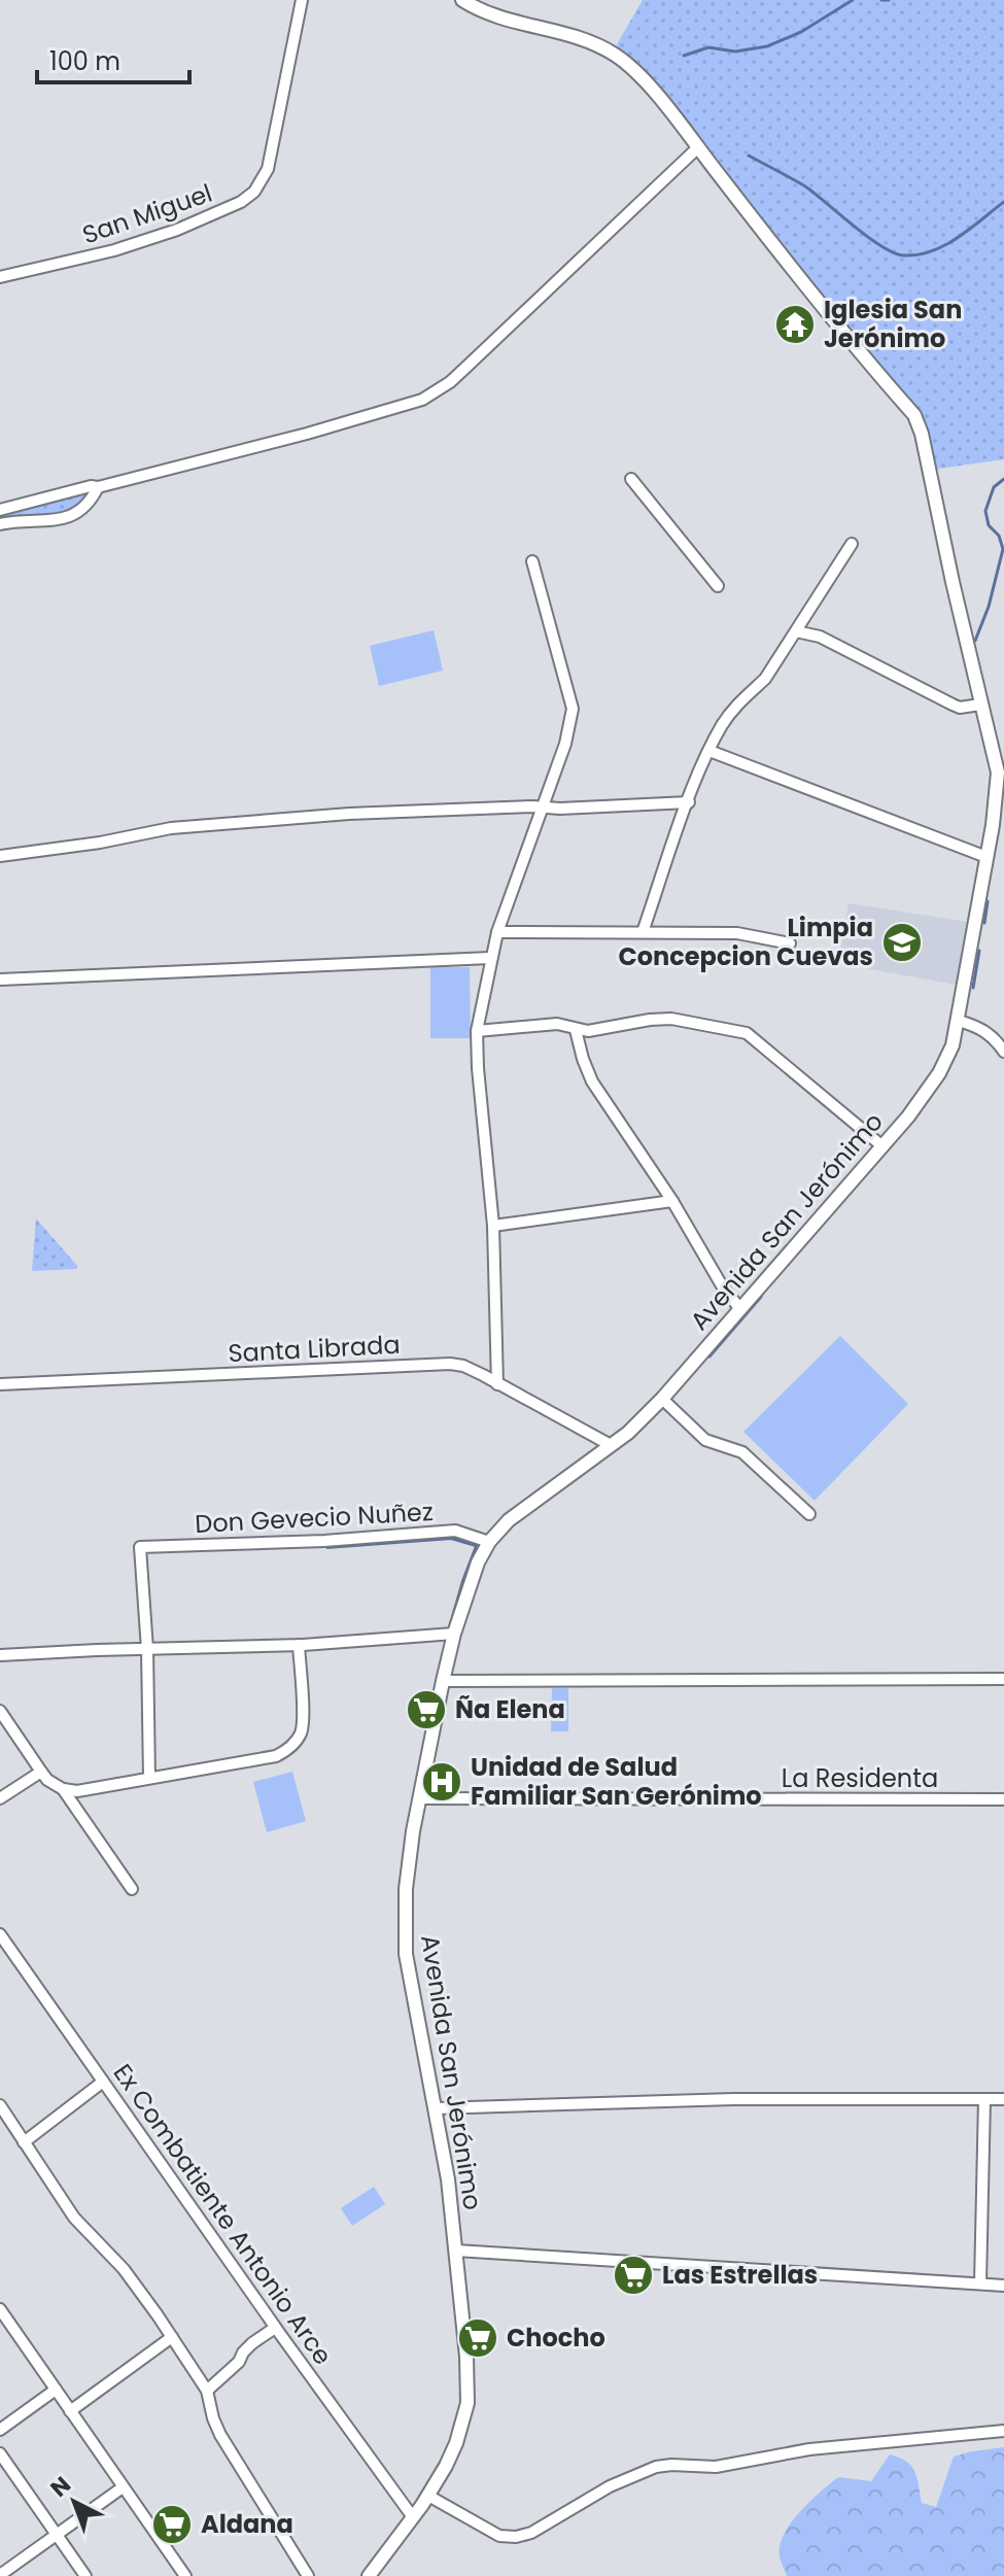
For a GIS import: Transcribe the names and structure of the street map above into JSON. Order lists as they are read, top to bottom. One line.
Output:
{"streets":{"street":["San Miguel","Avenida San Jerónimo","Santa Librada","Don Gevecio Nuñez","La Residenta","Ex Combatiente Antonio Arce"]},"crossings":[["Avenida San Jerónimo","Santa Librada"],["Avenida San Jerónimo","Don Gevecio Nuñez"],["Avenida San Jerónimo","La Residenta"],["Avenida San Jerónimo","Ex Combatiente Antonio Arce"]],"places":{"temple":["Iglesia San Jerónimo"],"school or university":["Limpia Concepcion Cuevas"],"supermarket":["Ña Elena","Las Estrellas","Chocho","Aldana"],"hospital":["Unidad de Salud Familiar San Gerónimo"]},"scale_bar":"100 m","north":"top left"}
